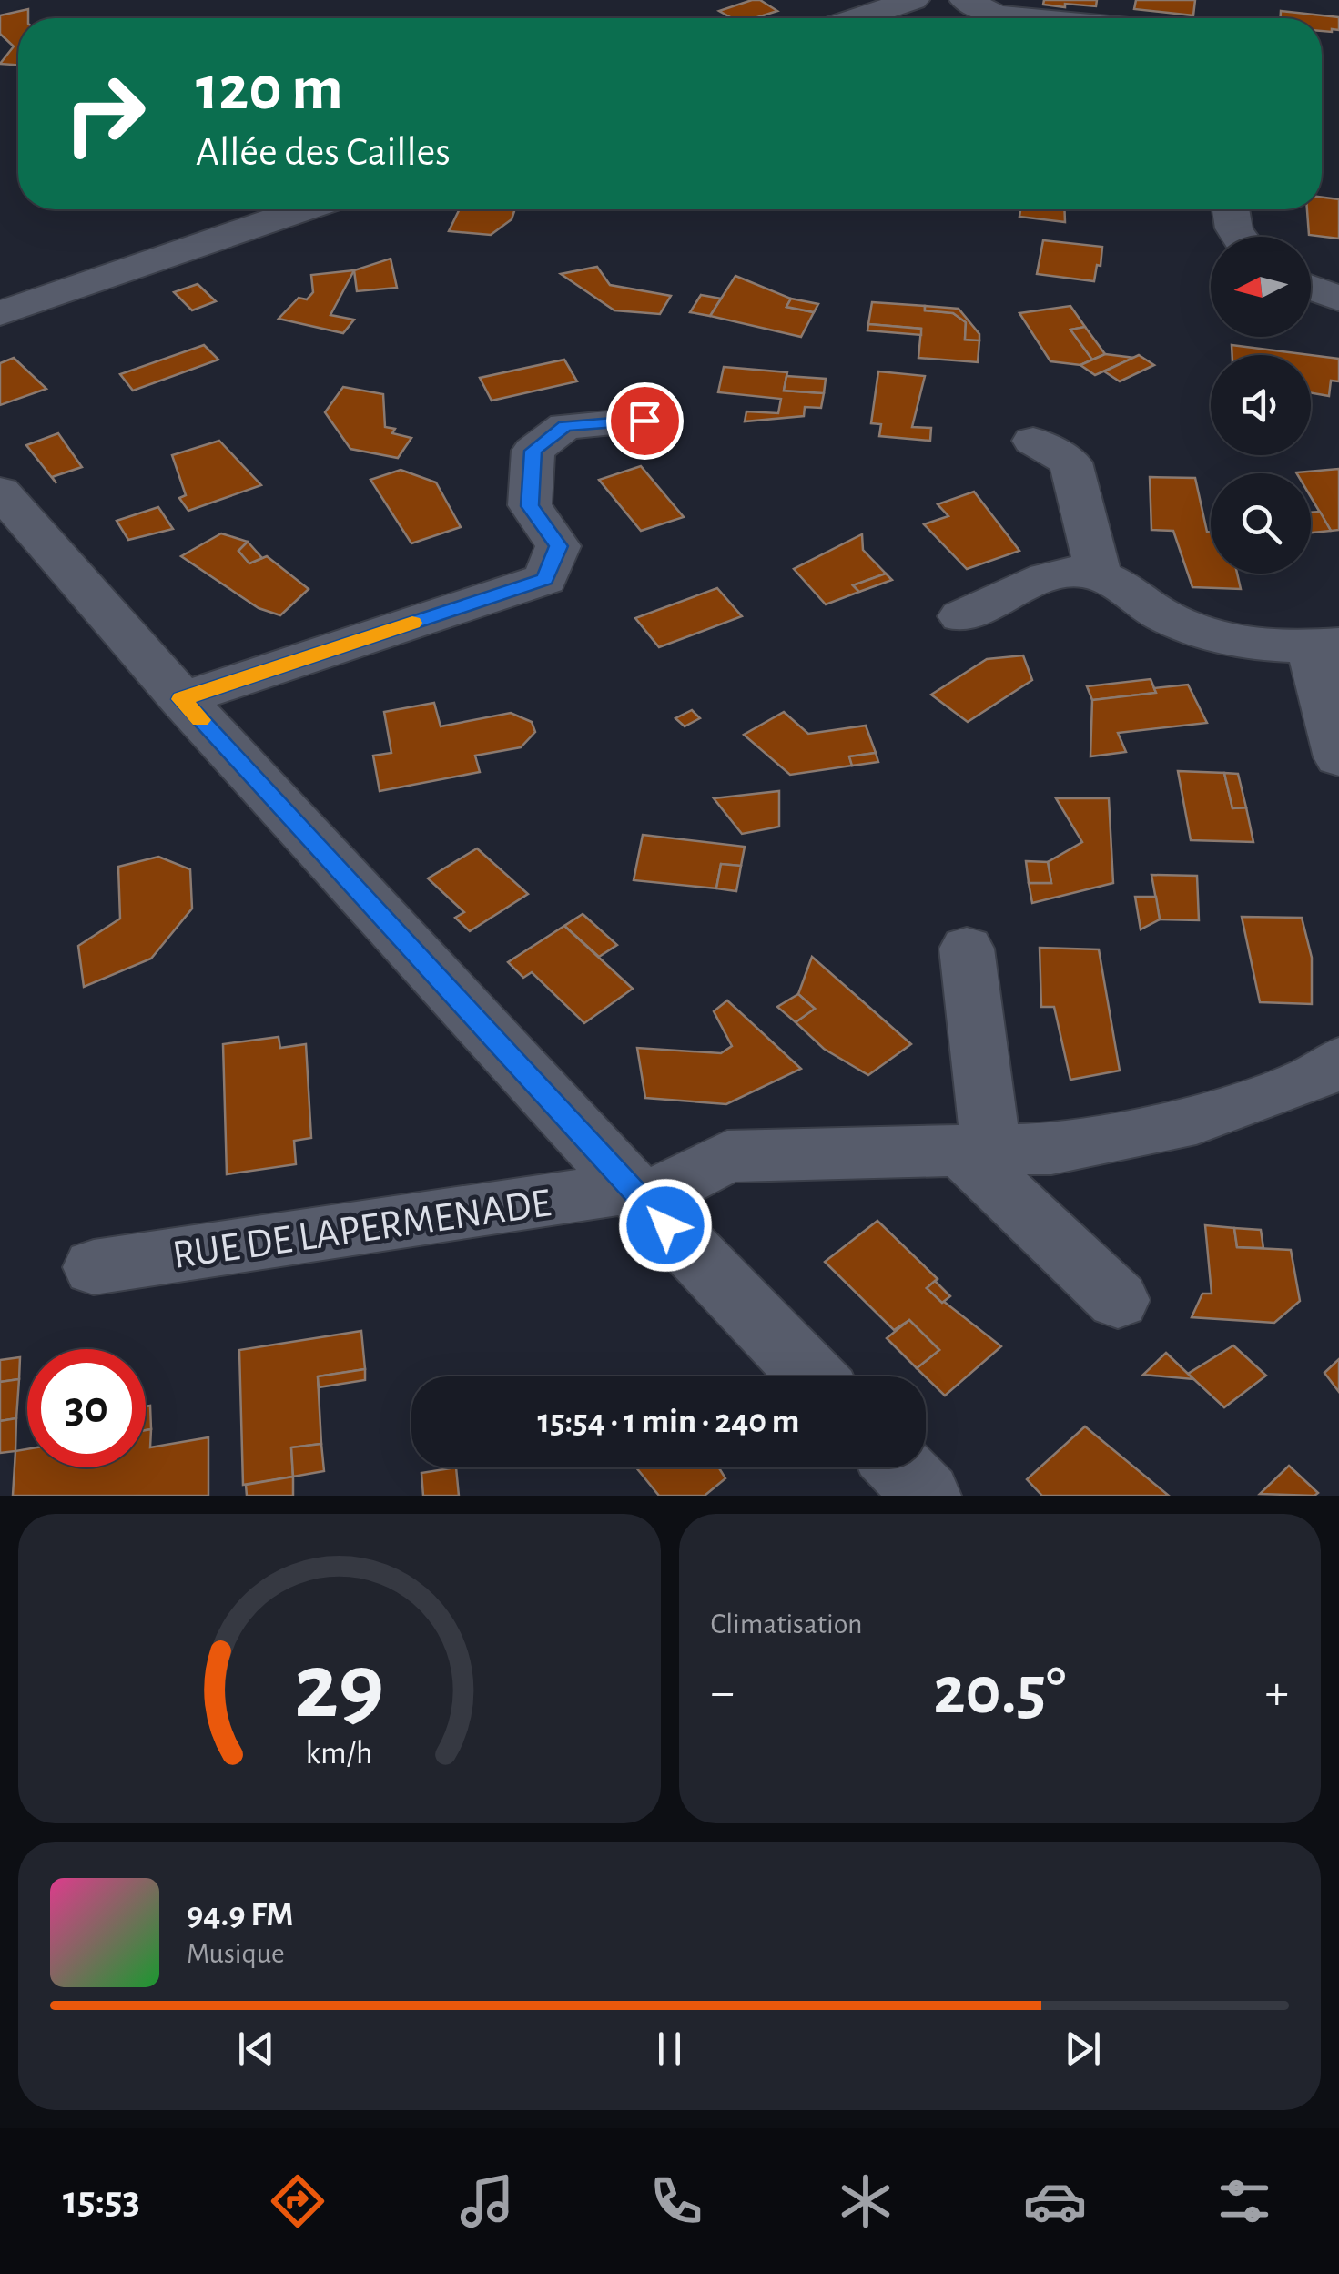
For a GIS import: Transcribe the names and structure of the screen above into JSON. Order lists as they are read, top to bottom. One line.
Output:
{"streets":{"street":["RUE DE LAPERMENADE"]},"north":"left","page":{"turn":["120 m","Allée des Cailles"],"limit":"30","trip":"15:54 · 1 min · 240 m","tile":"Climatisation","heat":["−","20.5°","+"],"song":["94.9 FM","Musique"],"tabs":"15:53","gauge":["29","km/h"]}}
